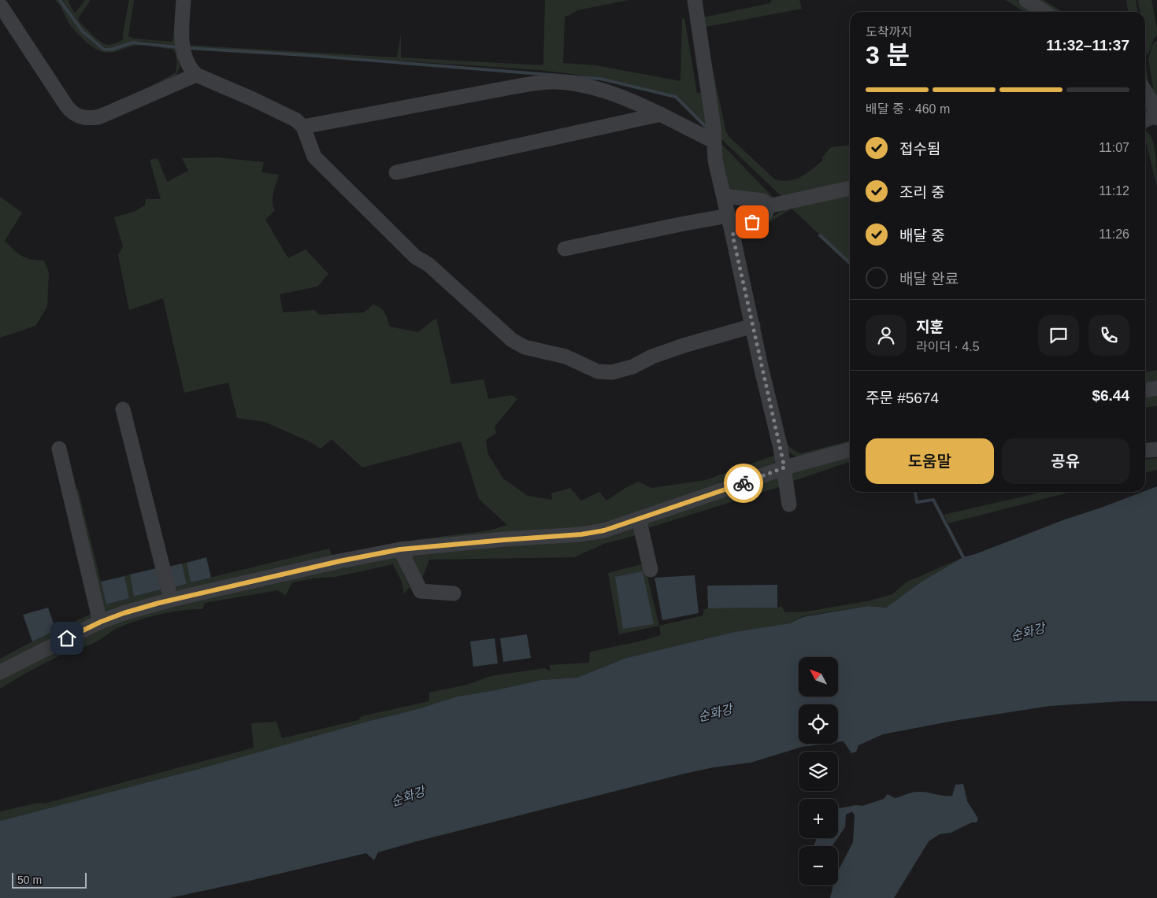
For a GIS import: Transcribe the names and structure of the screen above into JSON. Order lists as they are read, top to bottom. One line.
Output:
{"water":["순화강"],"scale_bar":"50 m","north":"top left","page":{"heading":["3 분","도착까지","11:32–11:37"],"panel":["지훈","라이더 · 4.5","주문 #5674","$6.44"],"bar":"배달 중 · 460 m","list":[["접수됨","11:07"],["조리 중","11:12"],["배달 중","11:26"],"배달 완료"],"buttons":["도움말","공유"],"map_buttons":["+","−"],"scale":"50 m"}}
